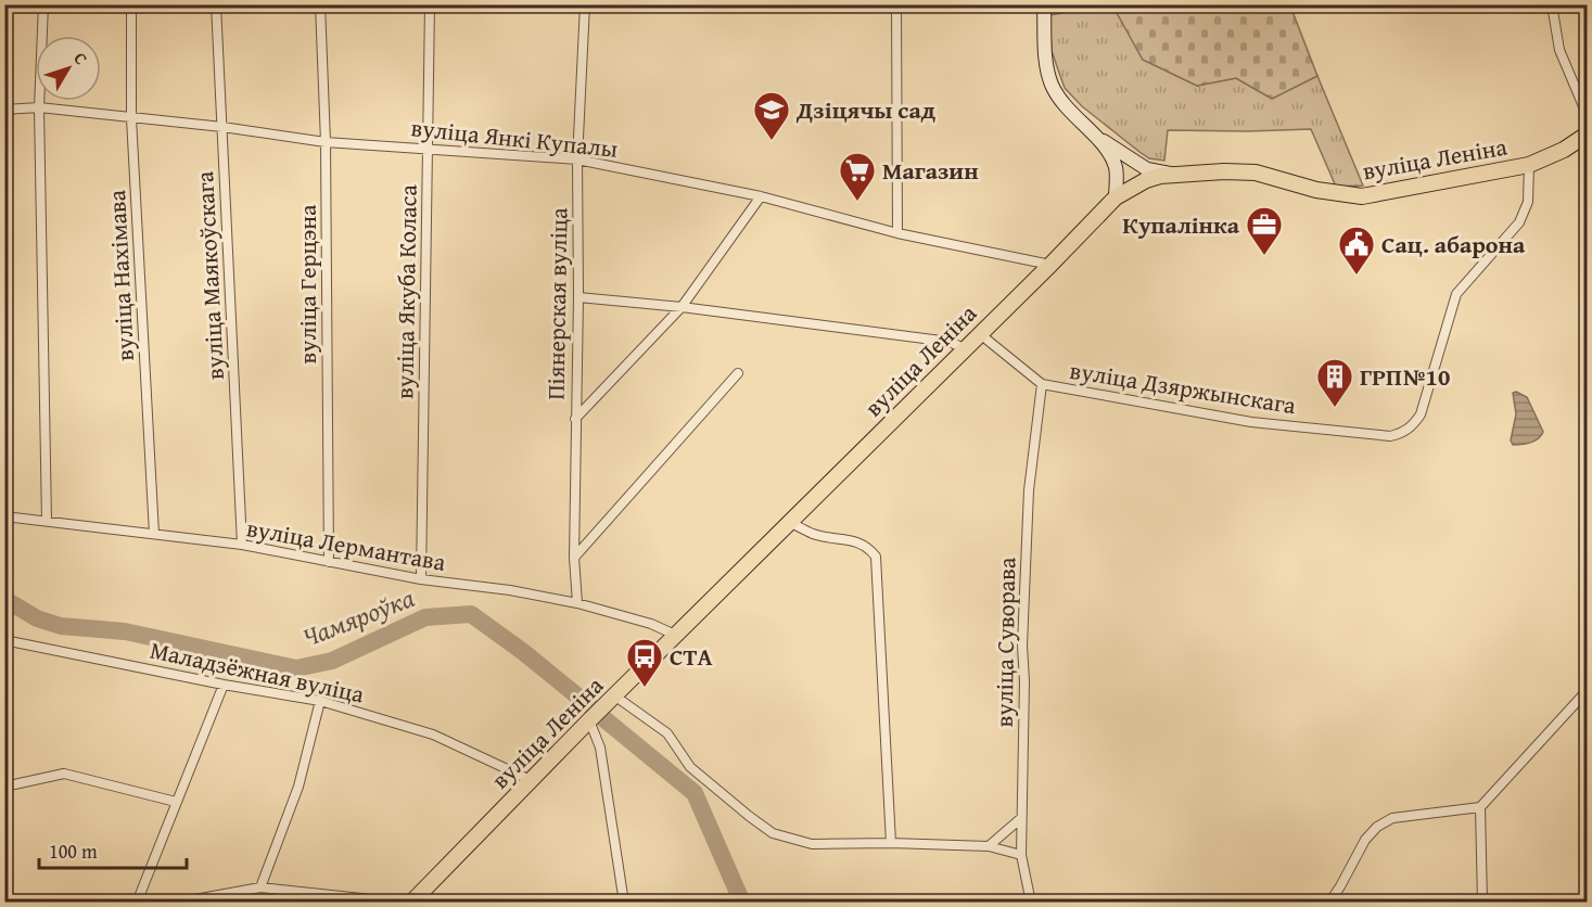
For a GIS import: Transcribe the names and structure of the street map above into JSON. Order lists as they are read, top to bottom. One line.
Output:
{"streets":{"main road":["вуліца Леніна"],"street":["вуліца Янкі Купалы","вуліца Нахімава","вуліца Маякоўскага","вуліца Герцэна","вуліца Якуба Коласа","Піянерская вуліца","вуліца Дзяржынскага","вуліца Лермантава","вуліца Суворава","Маладзёжная вуліца"]},"crossings":[["вуліца Янкі Купалы","вуліца Леніна"],["вуліца Янкі Купалы","вуліца Нахімава"],["вуліца Янкі Купалы","вуліца Маякоўскага"],["вуліца Янкі Купалы","вуліца Герцэна"],["вуліца Янкі Купалы","вуліца Якуба Коласа"],["вуліца Янкі Купалы","Піянерская вуліца"],["вуліца Леніна","вуліца Дзяржынскага"],["вуліца Леніна","вуліца Лермантава"],["вуліца Леніна","Маладзёжная вуліца"],["вуліца Нахімава","вуліца Лермантава"],["вуліца Маякоўскага","вуліца Лермантава"],["вуліца Герцэна","вуліца Лермантава"],["вуліца Якуба Коласа","вуліца Лермантава"],["Піянерская вуліца","вуліца Лермантава"],["вуліца Дзяржынскага","вуліца Суворава"]],"water":["Чамяроўка"],"places":{"school or university":["Дзіцячы сад"],"supermarket":["Магазин"],"office":["Купалінка"],"public building":["Сац. абарона"],"building":["ГРП№10"],"bus stop":["СТА"]},"scale_bar":"100 m","north":"top right"}
